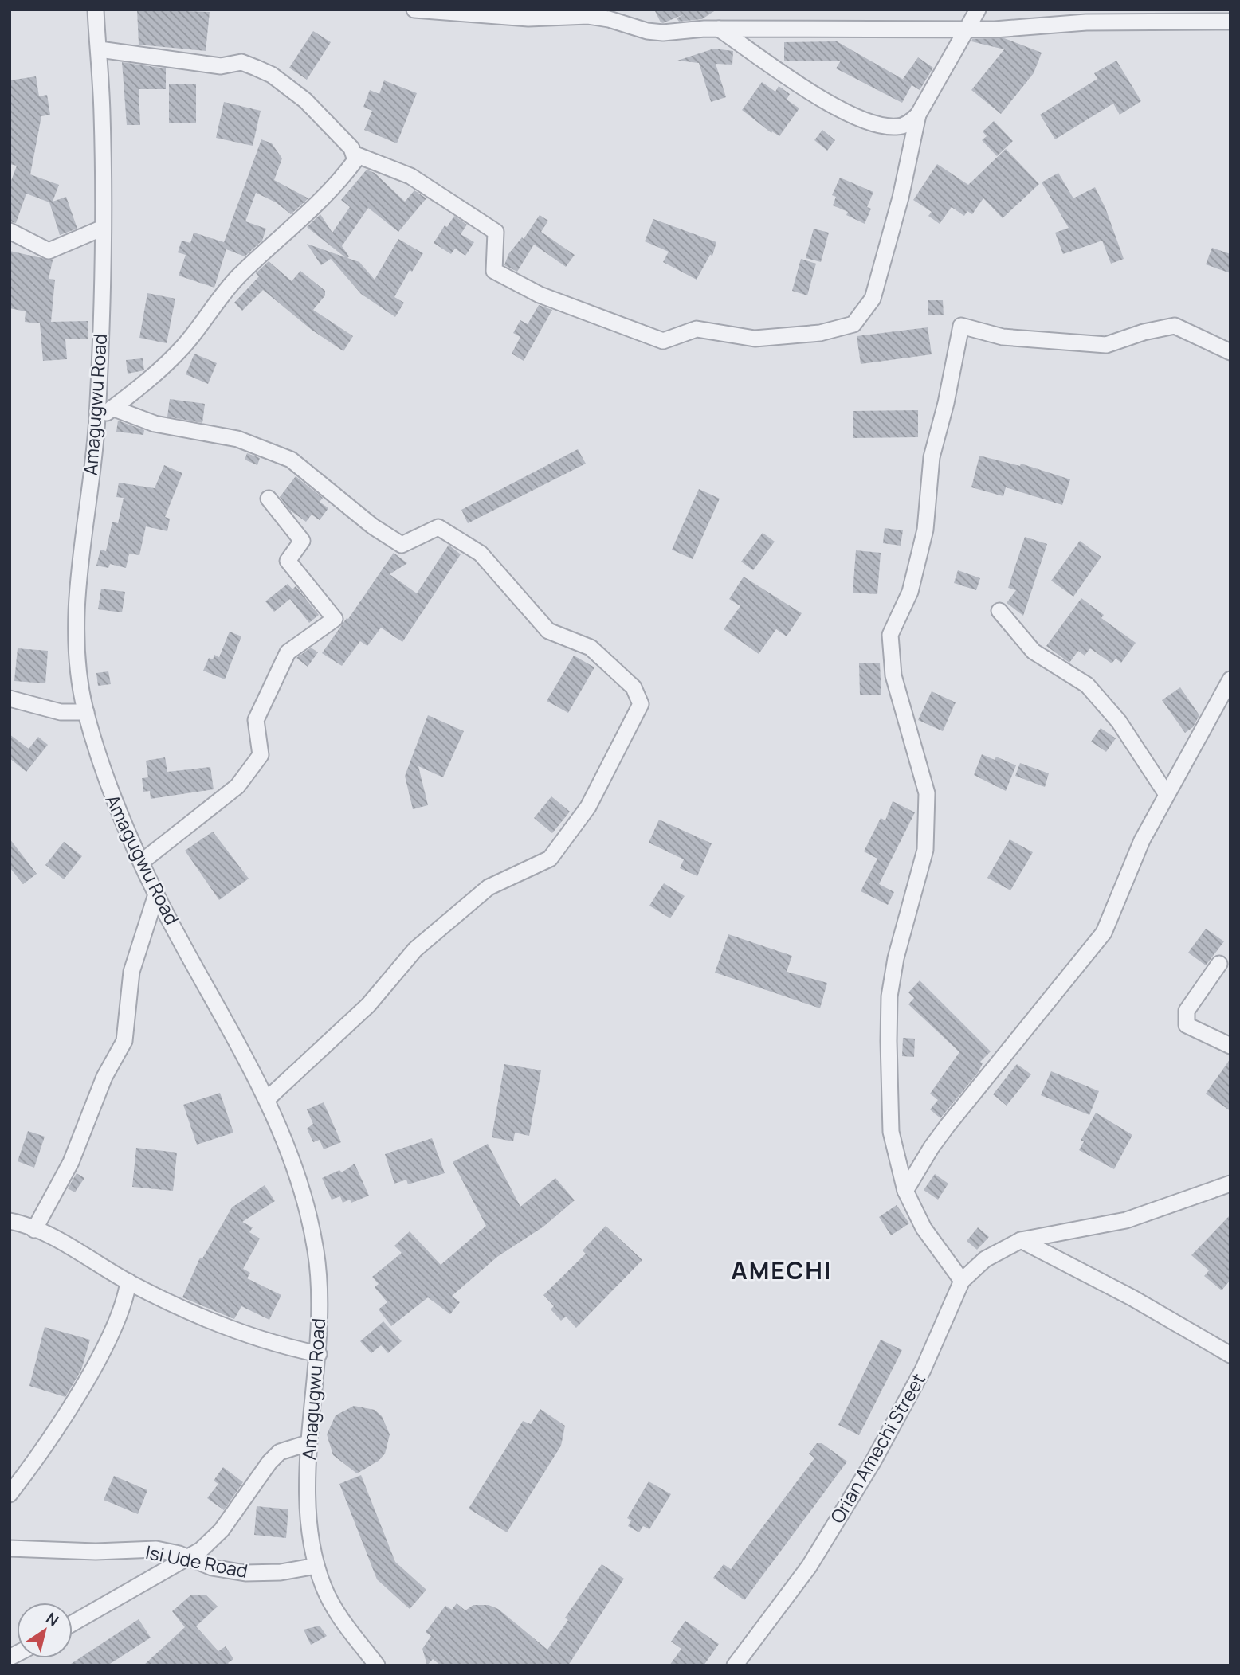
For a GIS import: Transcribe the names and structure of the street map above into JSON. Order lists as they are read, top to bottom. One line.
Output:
{"streets":{"street":["Amagugwu Road","Orian Amechi Street","Isi Ude Road"]},"crossings":[["Amagugwu Road","Isi Ude Road"]],"districts":["AMECHI"],"north":"top right"}
